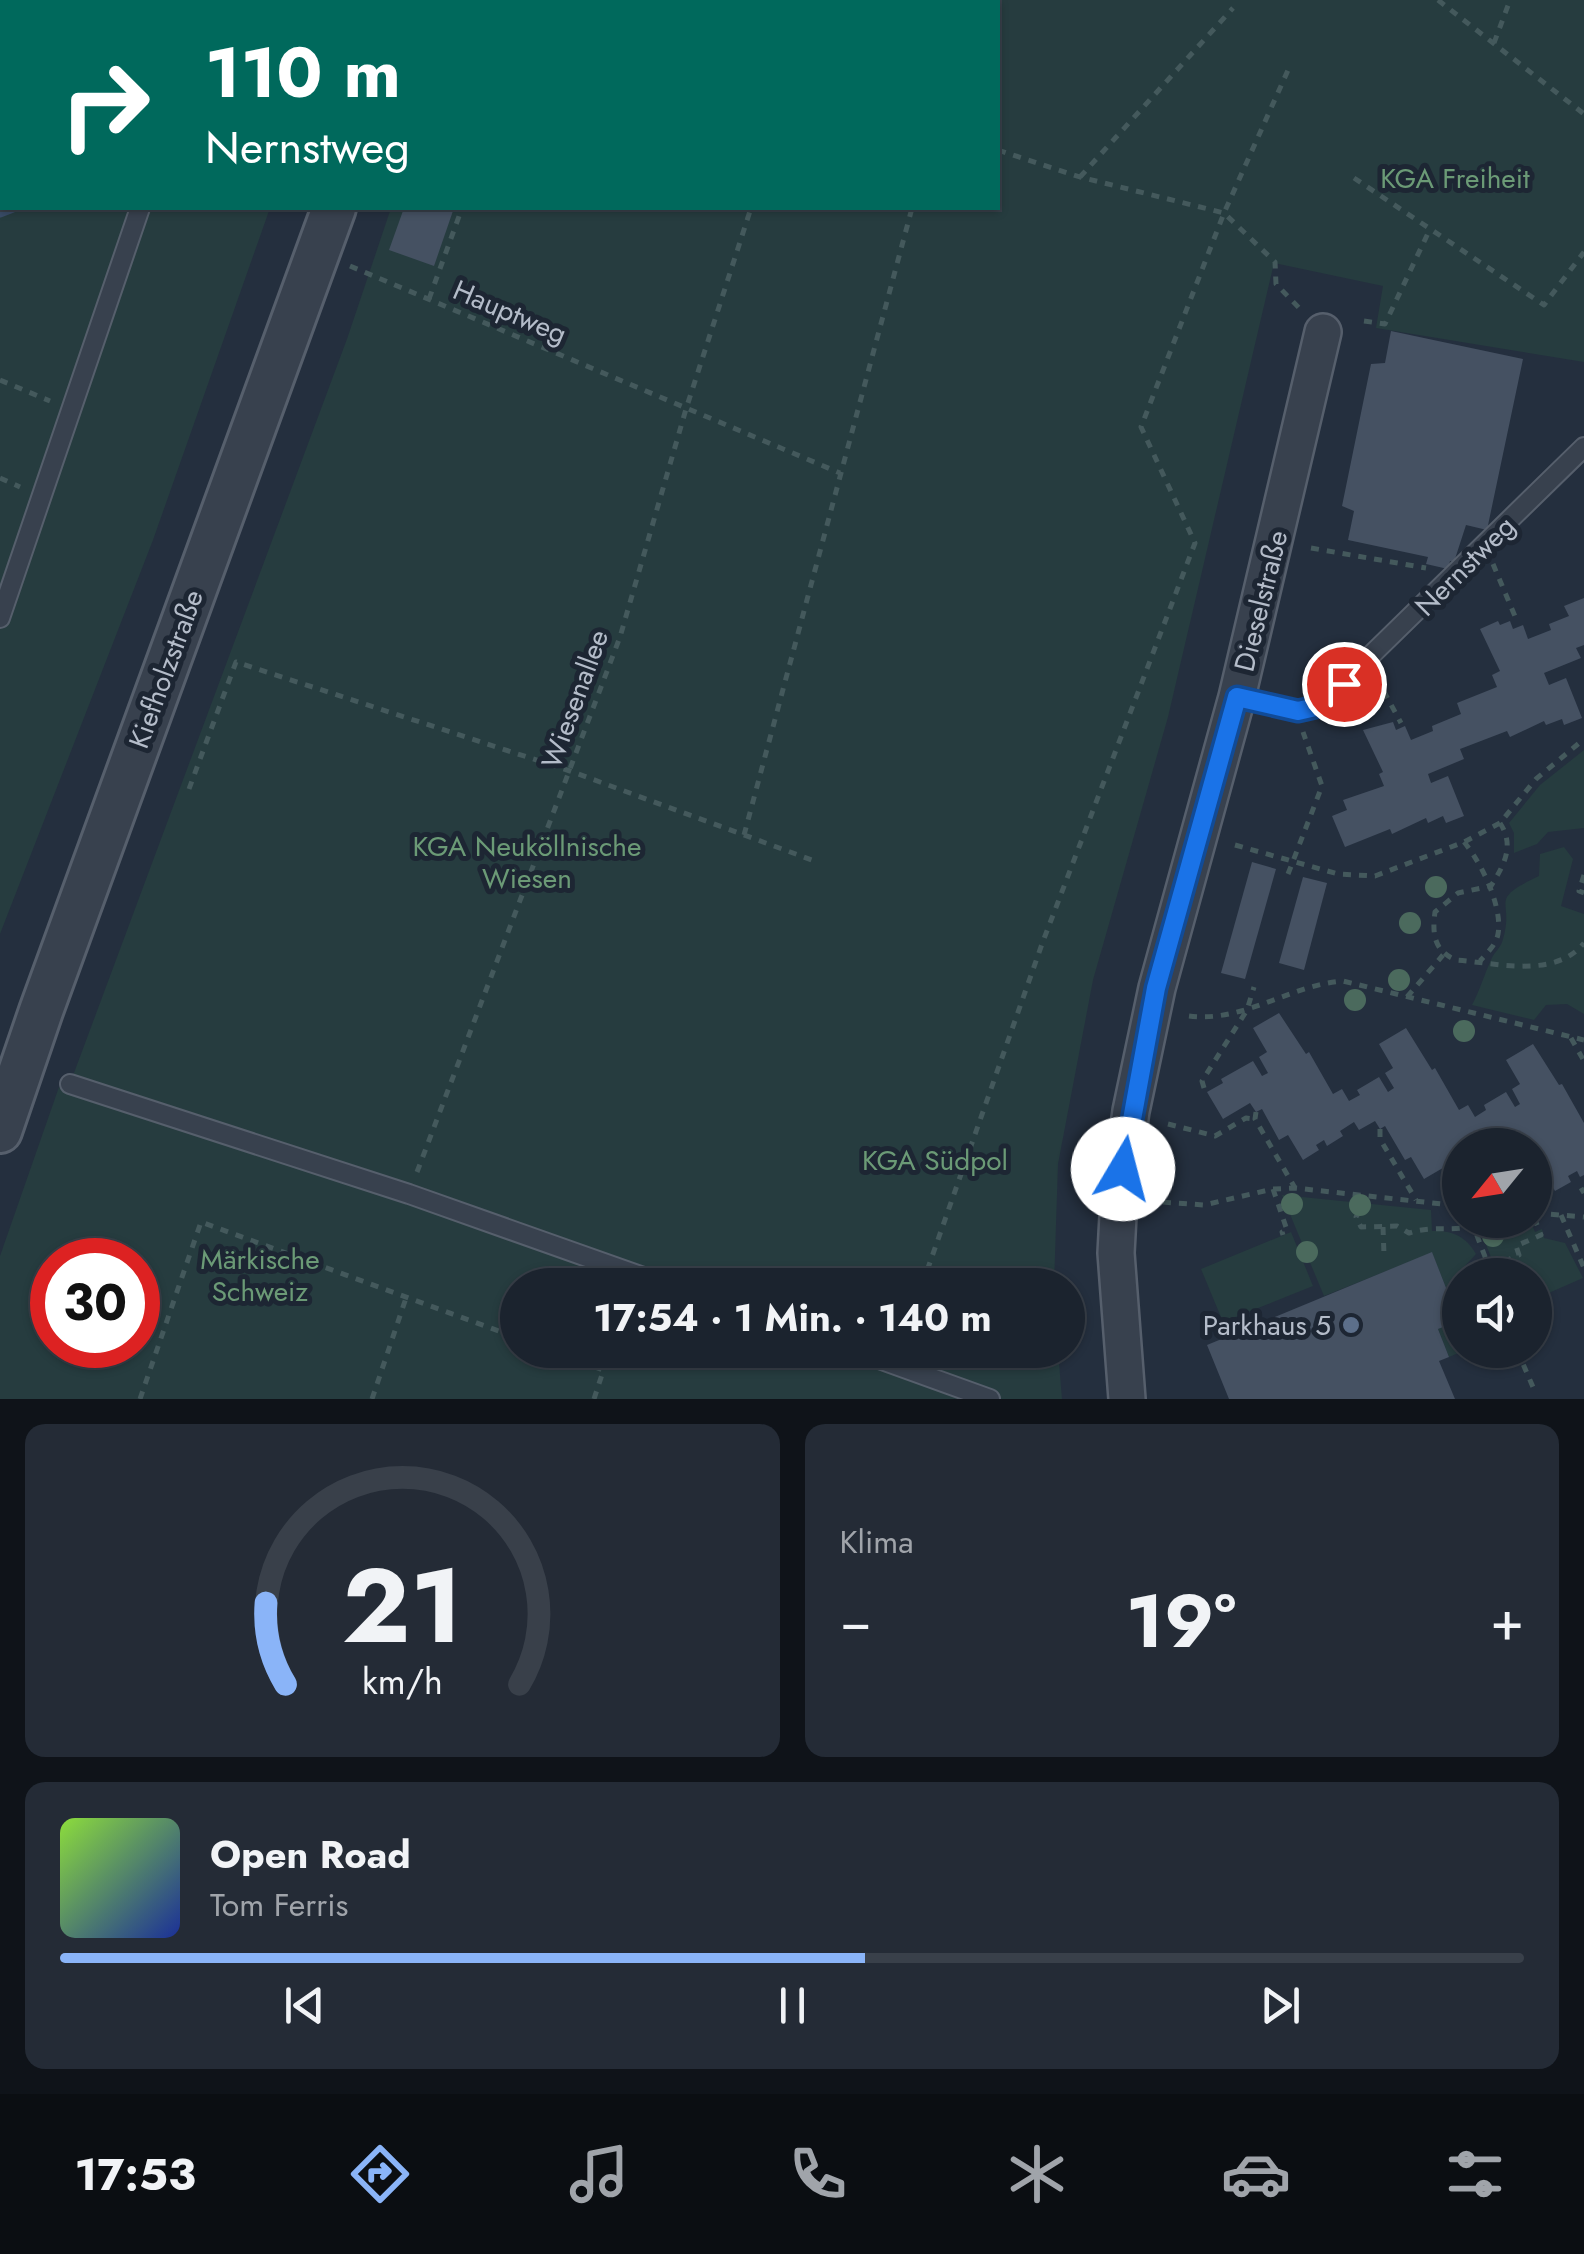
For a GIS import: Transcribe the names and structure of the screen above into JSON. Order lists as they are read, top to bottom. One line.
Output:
{"streets":{"street":["Dieselstraße","Kiefholzstraße"],"lane":["Nernstweg"],"path":["Hauptweg","Wiesenallee"]},"crossings":[["Hauptweg","Kiefholzstraße"],["Hauptweg","Wiesenallee"]],"parks":["KGA Freiheit","KGA Neuköllnische Wiesen","KGA Südpol","Märkische Schweiz"],"places":["Parkhaus 5"],"north":"bottom left","page":{"turn":["110 m","Nernstweg"],"limit":"30","trip":"17:54 · 1 Min. · 140 m","tile":"Klima","heat":["−","19°","+"],"song":["Open Road","Tom Ferris"],"tabs":"17:53","gauge":["21","km/h"]}}
